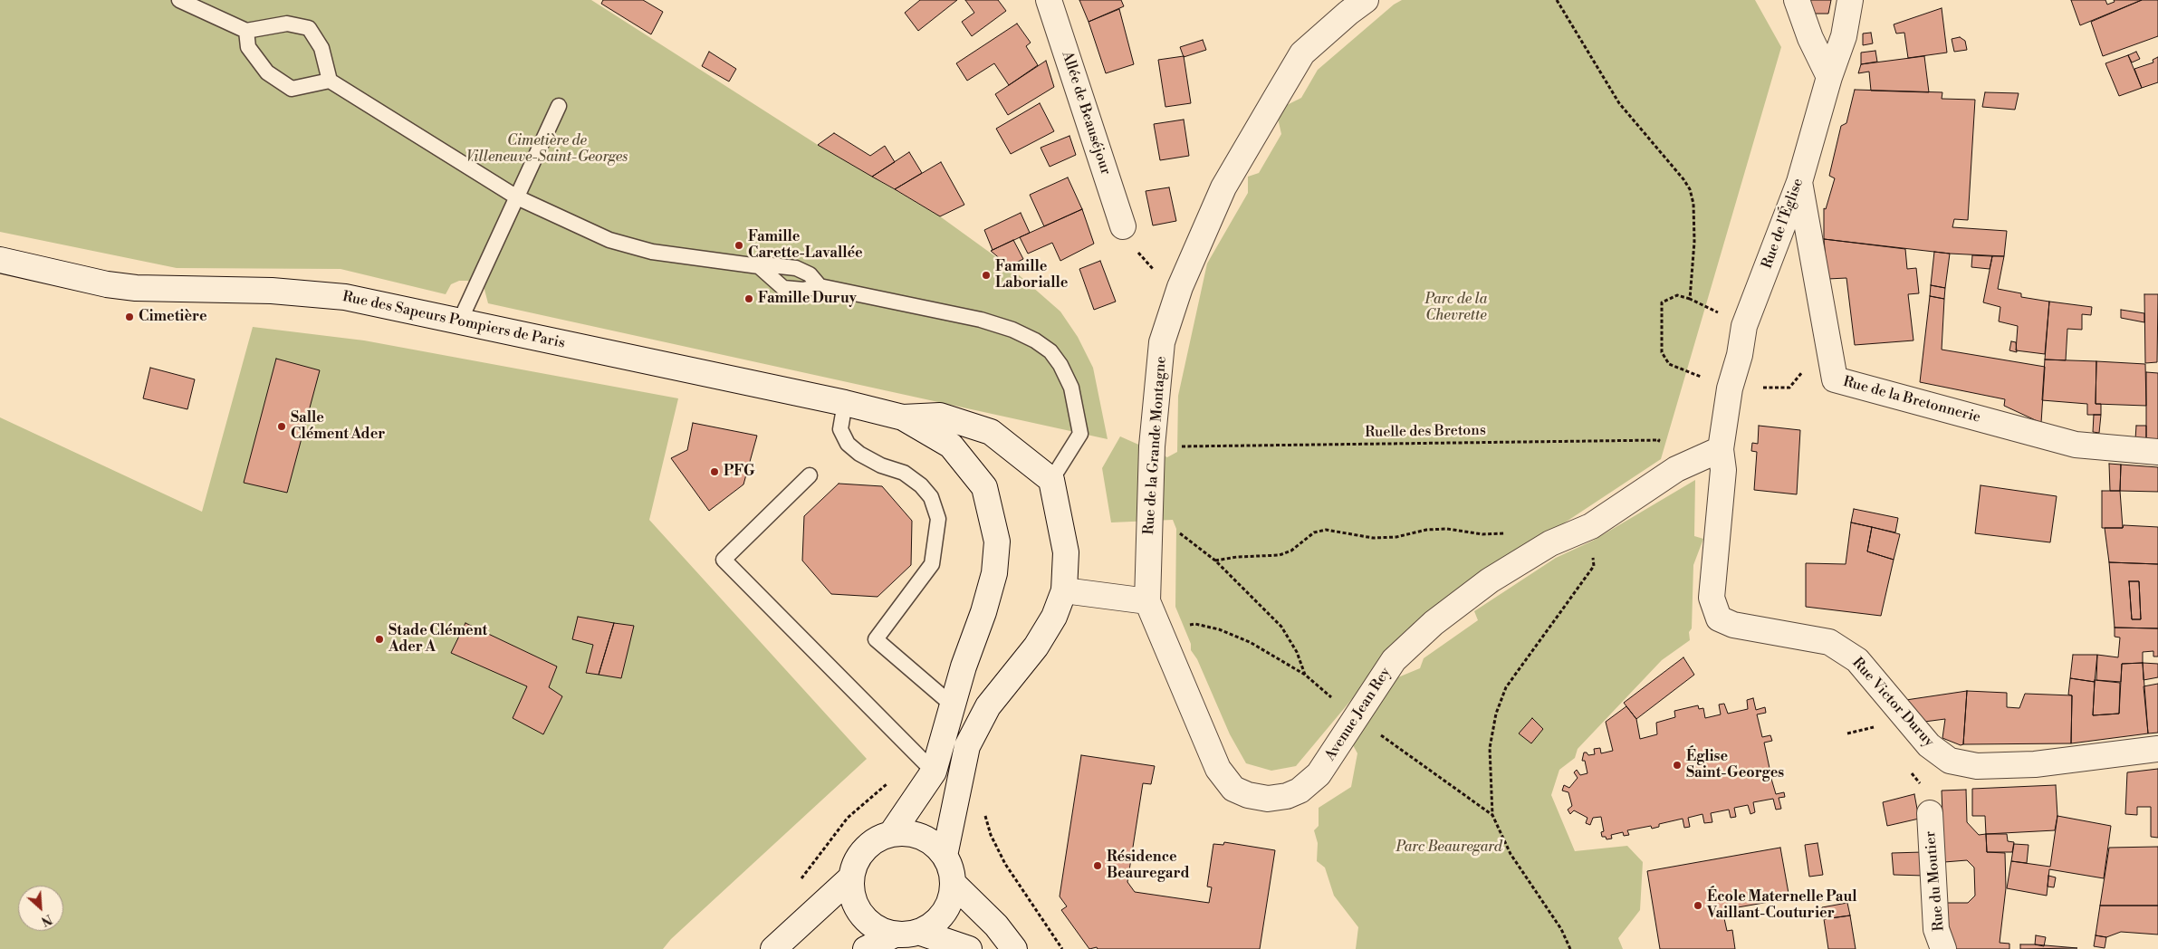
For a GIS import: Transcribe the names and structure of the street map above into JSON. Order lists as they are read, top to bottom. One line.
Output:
{"streets":{"street":["Allée de Beauséjour","Rue de l'Église","Rue des Sapeurs Pompiers de Paris","Rue de la Bretonnerie","Rue de la Grande Montagne","Rue Victor Duruy","Avenue Jean Rey","Rue du Moutier"],"path":["Ruelle des Bretons"]},"crossings":[["Rue de l'Église","Rue de la Bretonnerie"],["Rue de l'Église","Rue Victor Duruy"],["Rue de l'Église","Avenue Jean Rey"],["Ruelle des Bretons","Rue de la Grande Montagne"],["Ruelle des Bretons","Avenue Jean Rey"],["Rue de la Grande Montagne","Avenue Jean Rey"],["Rue Victor Duruy","Avenue Jean Rey"]],"parks":["Cimetière de Villeneuve-Saint-Georges","Parc de la Chevrette","Parc Beauregard"],"places":["Famille Carette-Lavallée","Famille Laborialle","Famille Duruy","Cimetière","Salle Clément Ader","PFG","Stade Clément Ader A","Église Saint-Georges","Résidence Beauregard","École Maternelle Paul Vaillant-Couturier"],"north":"bottom right"}
